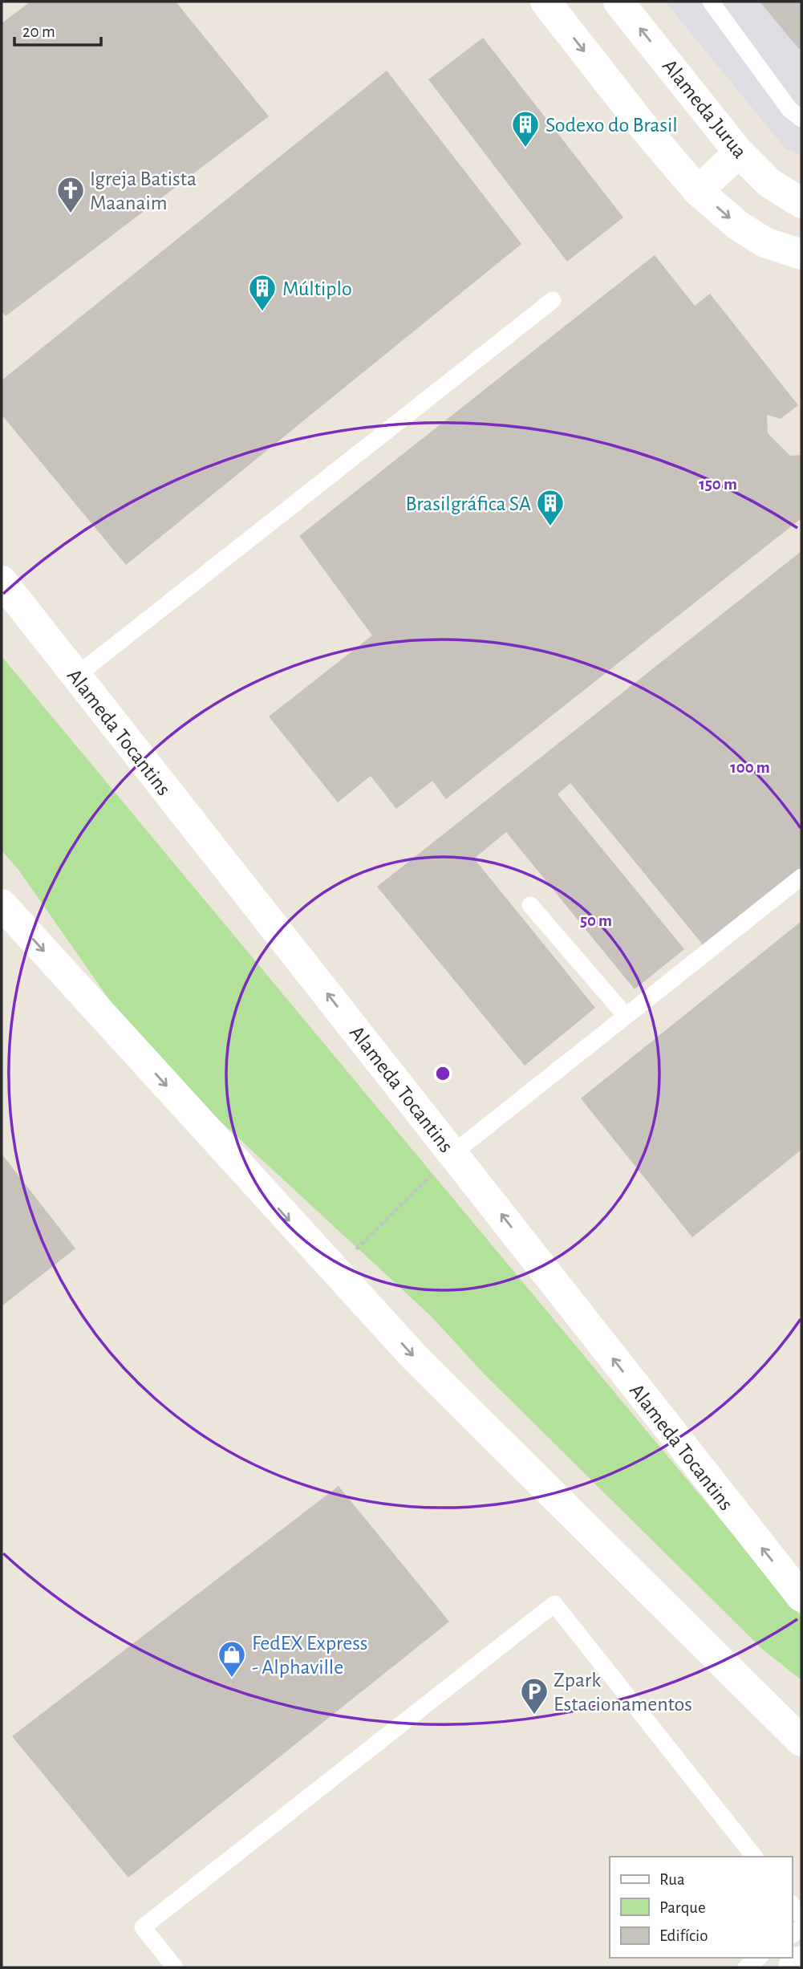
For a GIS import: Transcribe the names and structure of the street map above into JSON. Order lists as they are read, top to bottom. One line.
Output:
{"streets":{"main road":["Alameda Jurua","Alameda Tocantins"]},"places":{"building":["Sodexo do Brasil","Múltiplo","Brasilgráfica SA"],"church":["Igreja Batista Maanaim"],"shop":["FedEX Express - Alphaville"],"parking":["Zpark Estacionamentos"]},"legend":["Rua","Parque","Edifício"],"scale_bar":"20 m","rings":["150 m","100 m","50 m"]}
